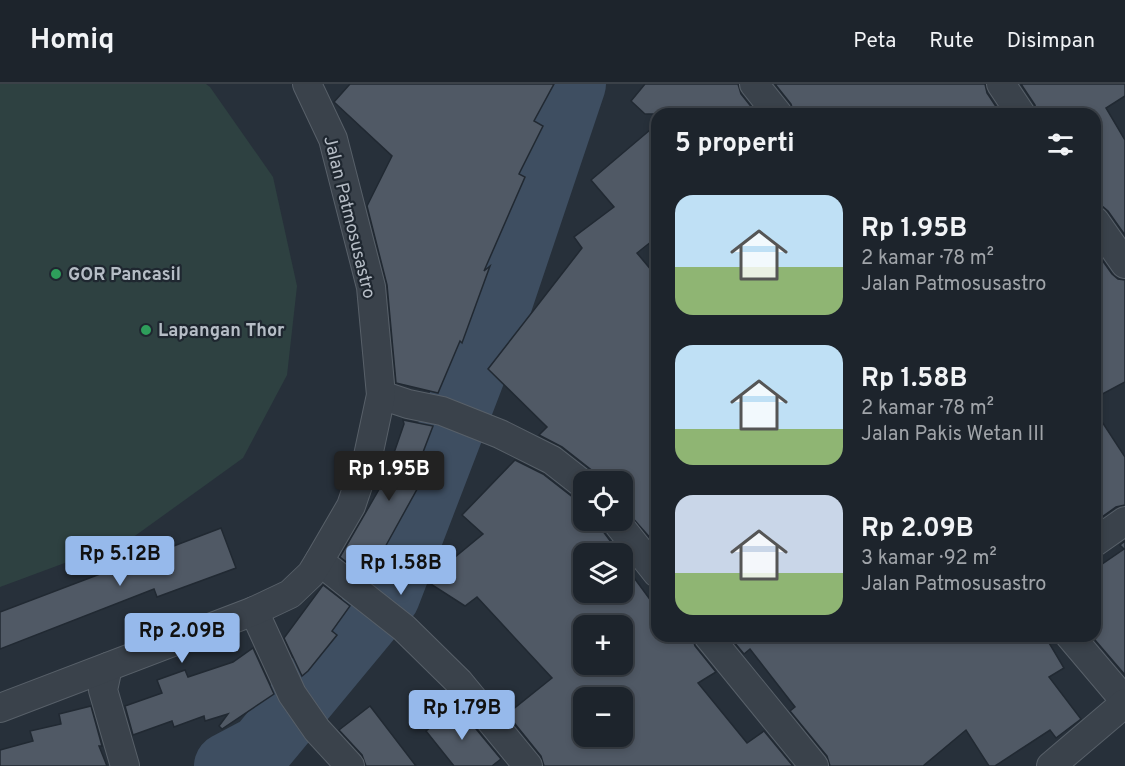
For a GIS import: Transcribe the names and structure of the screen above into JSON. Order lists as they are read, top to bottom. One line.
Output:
{"streets":{"street":["Jalan Patmosusastro"]},"places":["GOR Pancasil","Lapangan Thor"],"page":{"header":"Homiq","nav":["Peta","Rute","Disimpan"],"heading":"5 properti","list":[{"name":"Rp 1.95B","note":"2 kamar · 78 m² · Jalan Patmosusastro"},{"name":"Rp 1.58B","note":"2 kamar · 78 m² · Jalan Pakis Wetan III"},{"name":"Rp 2.09B","note":"3 kamar · 92 m² · Jalan Patmosusastro"}],"price":["Rp 1.95B","Rp 5.12B","Rp 1.58B","Rp 2.09B","Rp 1.79B"],"map_buttons":["+","−"]}}
